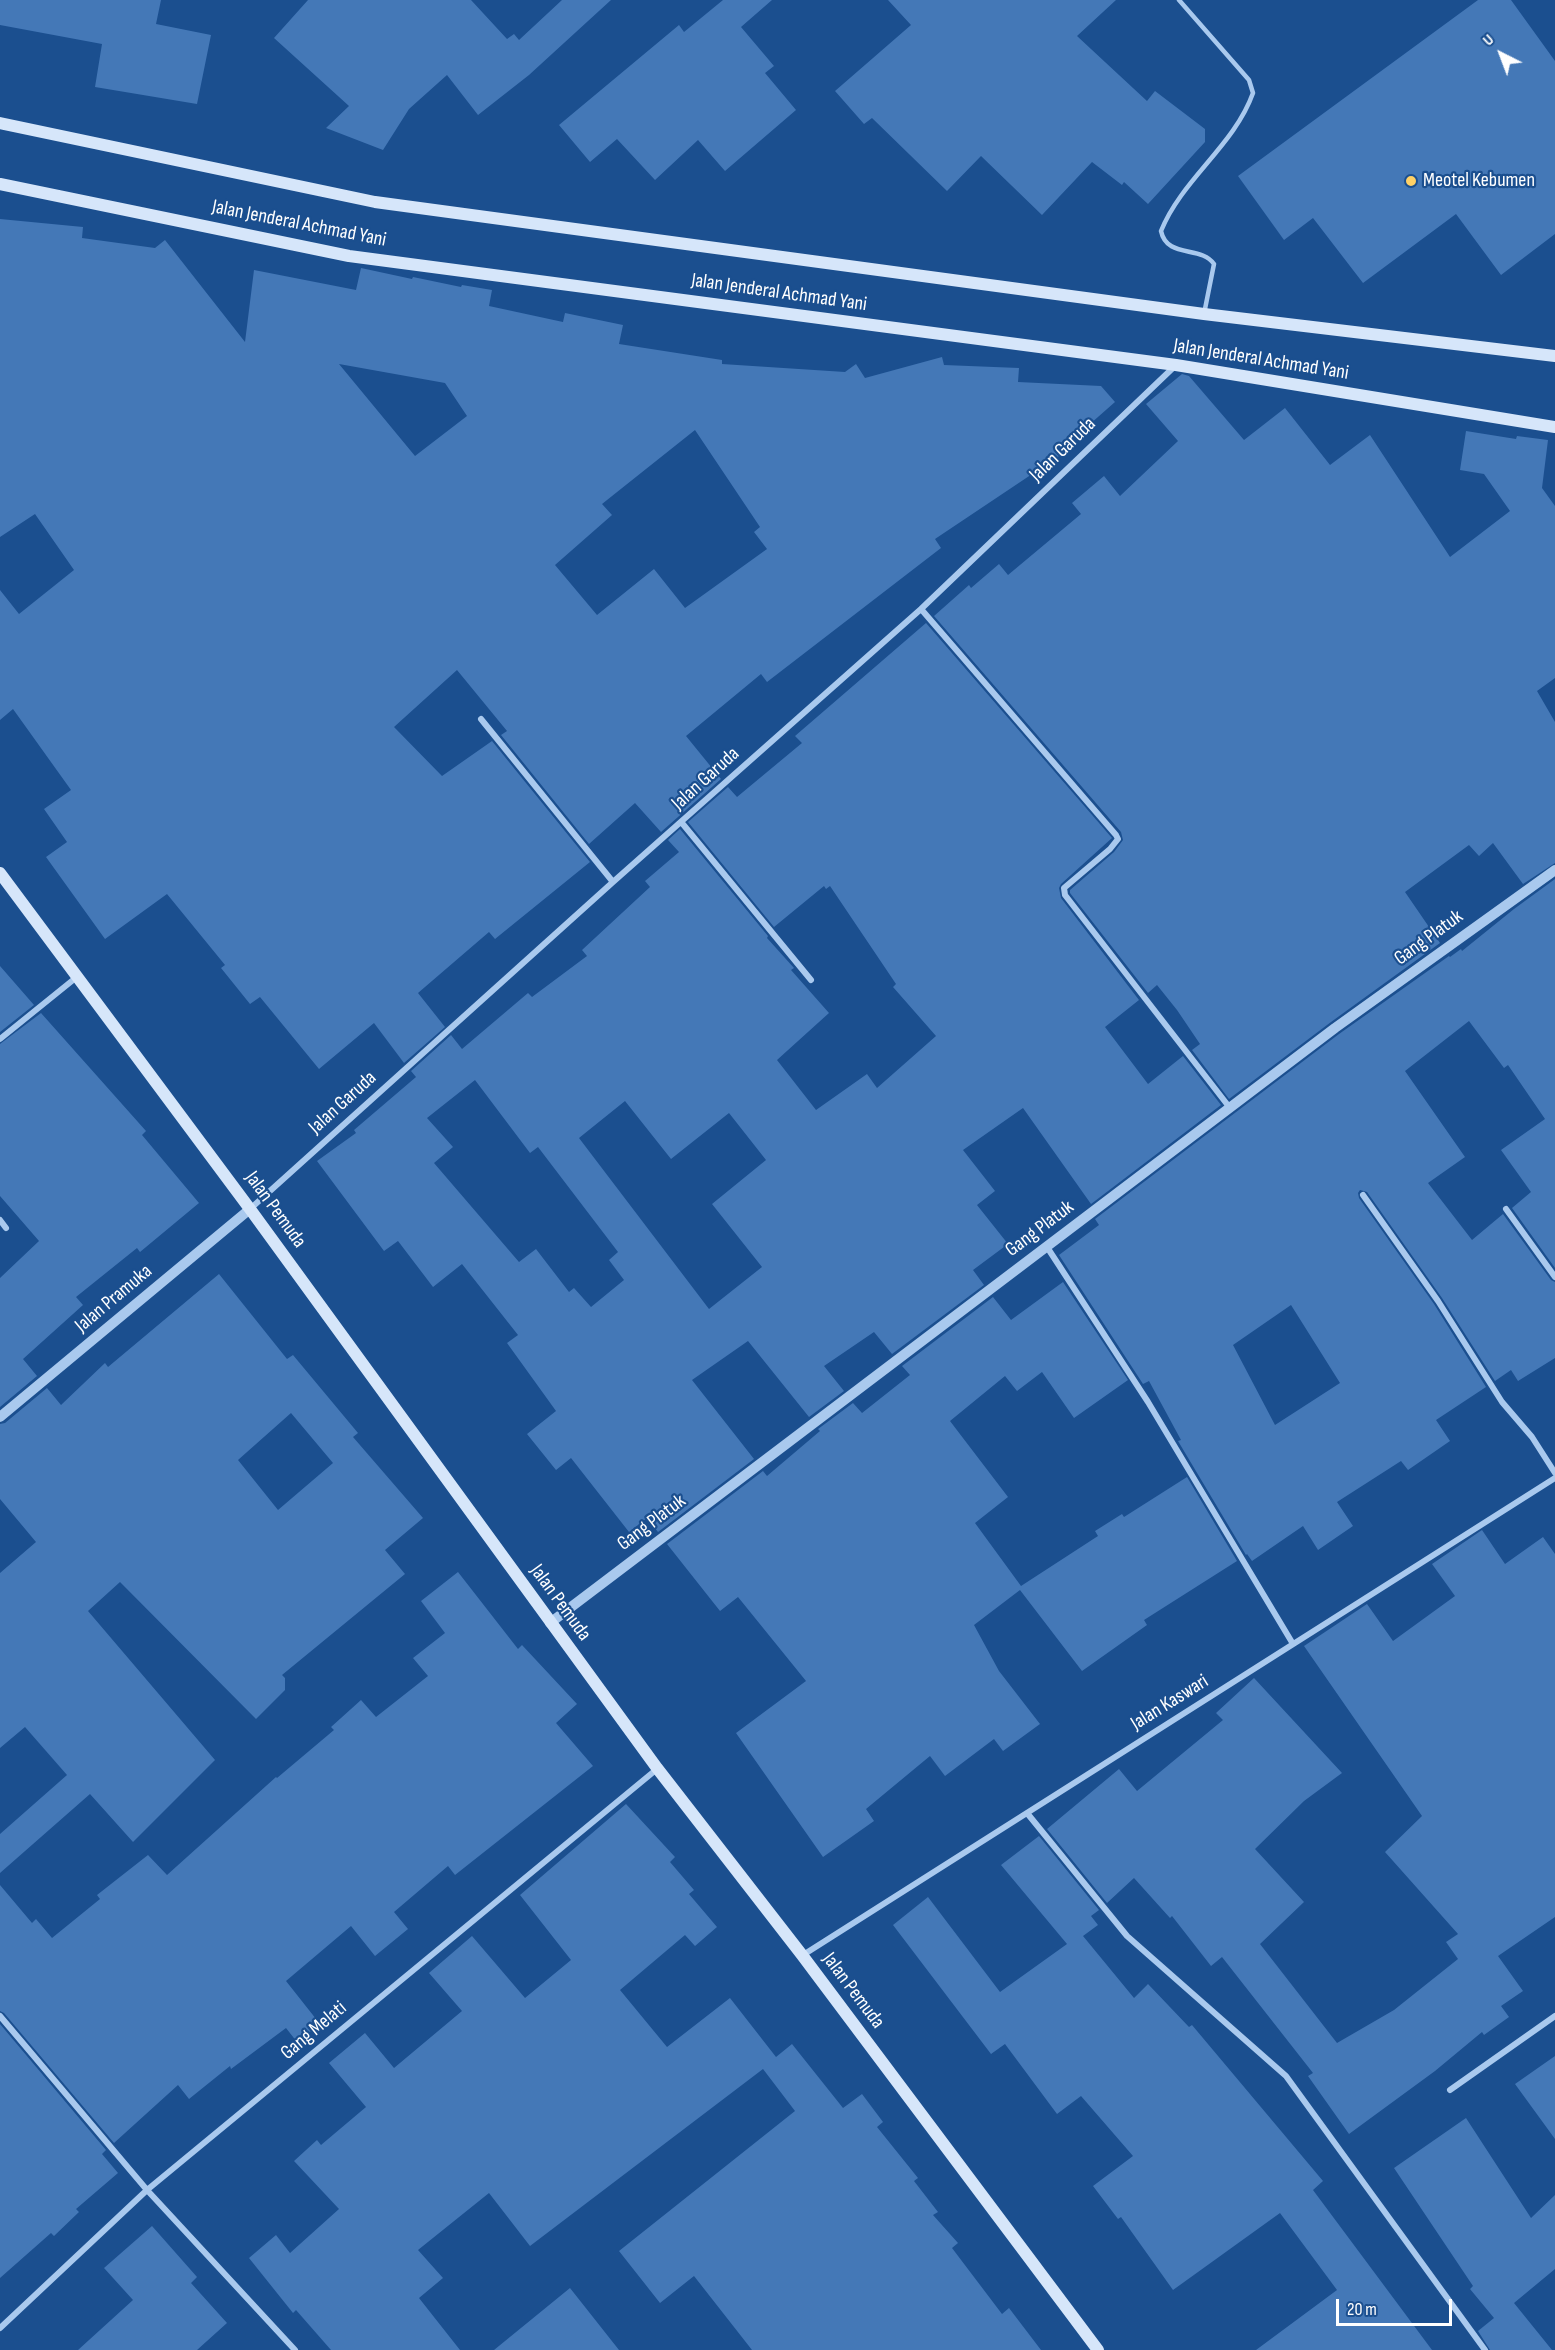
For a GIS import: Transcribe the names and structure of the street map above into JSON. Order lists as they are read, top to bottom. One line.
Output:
{"streets":{"main road":["Jalan Jenderal Achmad Yani","Jalan Pemuda"],"street":["Jalan Garuda","Gang Platuk","Jalan Pramuka","Jalan Kaswari","Gang Melati"]},"crossings":[["Jalan Jenderal Achmad Yani","Jalan Garuda"],["Jalan Garuda","Jalan Pemuda"],["Jalan Garuda","Jalan Pramuka"],["Gang Platuk","Jalan Pemuda"],["Jalan Pemuda","Jalan Pramuka"],["Jalan Pemuda","Jalan Kaswari"],["Jalan Pemuda","Gang Melati"]],"places":["Meotel Kebumen"],"scale_bar":"20 m","north":"top left"}
